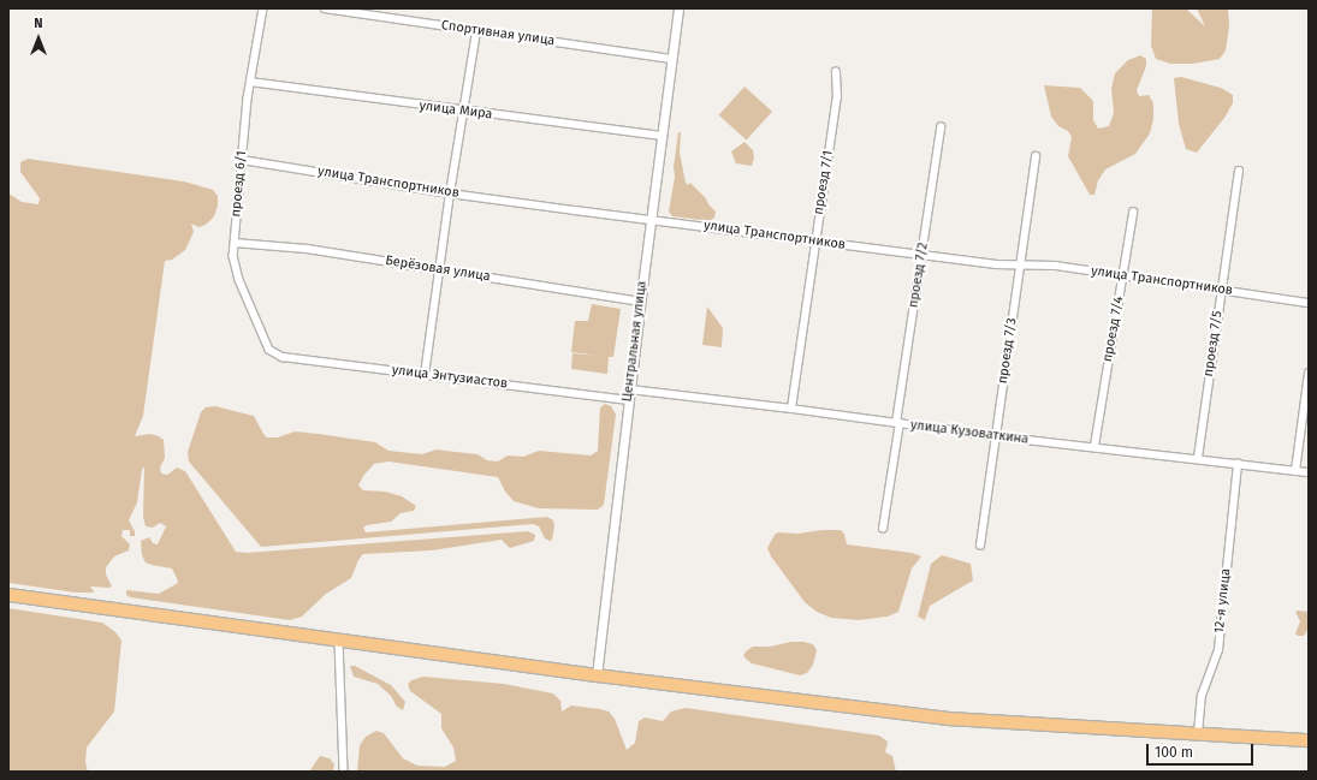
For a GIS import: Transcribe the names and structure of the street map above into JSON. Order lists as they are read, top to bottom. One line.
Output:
{"streets":{"street":["Спортивная улица","улица Мира","улица Транспортников","проезд 7/1","проезд 6/1","Берёзовая улица","проезд 7/2","проезд 7/4","Центральная улица","проезд 7/5","проезд 7/3","улица Энтузиастов","улица Кузоваткина","12-я улица"]},"crossings":[["Спортивная улица","Центральная улица"],["улица Мира","проезд 6/1"],["улица Мира","Центральная улица"],["улица Транспортников","проезд 7/1"],["улица Транспортников","проезд 6/1"],["улица Транспортников","проезд 7/2"],["улица Транспортников","проезд 7/4"],["улица Транспортников","Центральная улица"],["улица Транспортников","проезд 7/5"],["улица Транспортников","проезд 7/3"],["проезд 7/1","улица Кузоваткина"],["проезд 6/1","Берёзовая улица"],["проезд 6/1","улица Энтузиастов"],["Берёзовая улица","Центральная улица"],["проезд 7/2","улица Кузоваткина"],["проезд 7/4","улица Кузоваткина"],["Центральная улица","улица Энтузиастов"],["Центральная улица","улица Кузоваткина"],["проезд 7/5","улица Кузоваткина"],["проезд 7/3","улица Кузоваткина"],["улица Кузоваткина","12-я улица"]],"scale_bar":"100 m","north":"top"}
